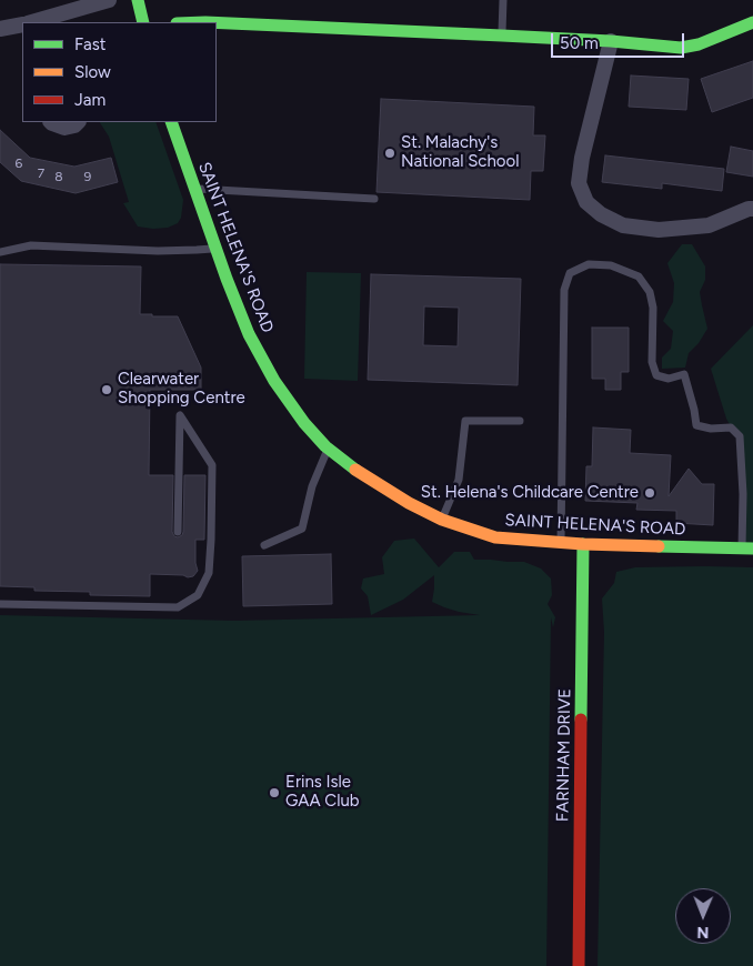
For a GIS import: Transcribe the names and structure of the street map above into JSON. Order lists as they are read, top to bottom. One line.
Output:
{"streets":{"street":["SAINT HELENA'S ROAD","FARNHAM DRIVE"]},"crossings":[["SAINT HELENA'S ROAD","FARNHAM DRIVE"]],"places":["St. Malachy's National School","Clearwater Shopping Centre","St. Helena's Childcare Centre","Erins Isle GAA Club"],"house_numbers":["6","7","8","9"],"legend":["Fast","Slow","Jam"],"scale_bar":"50 m","north":"bottom"}
